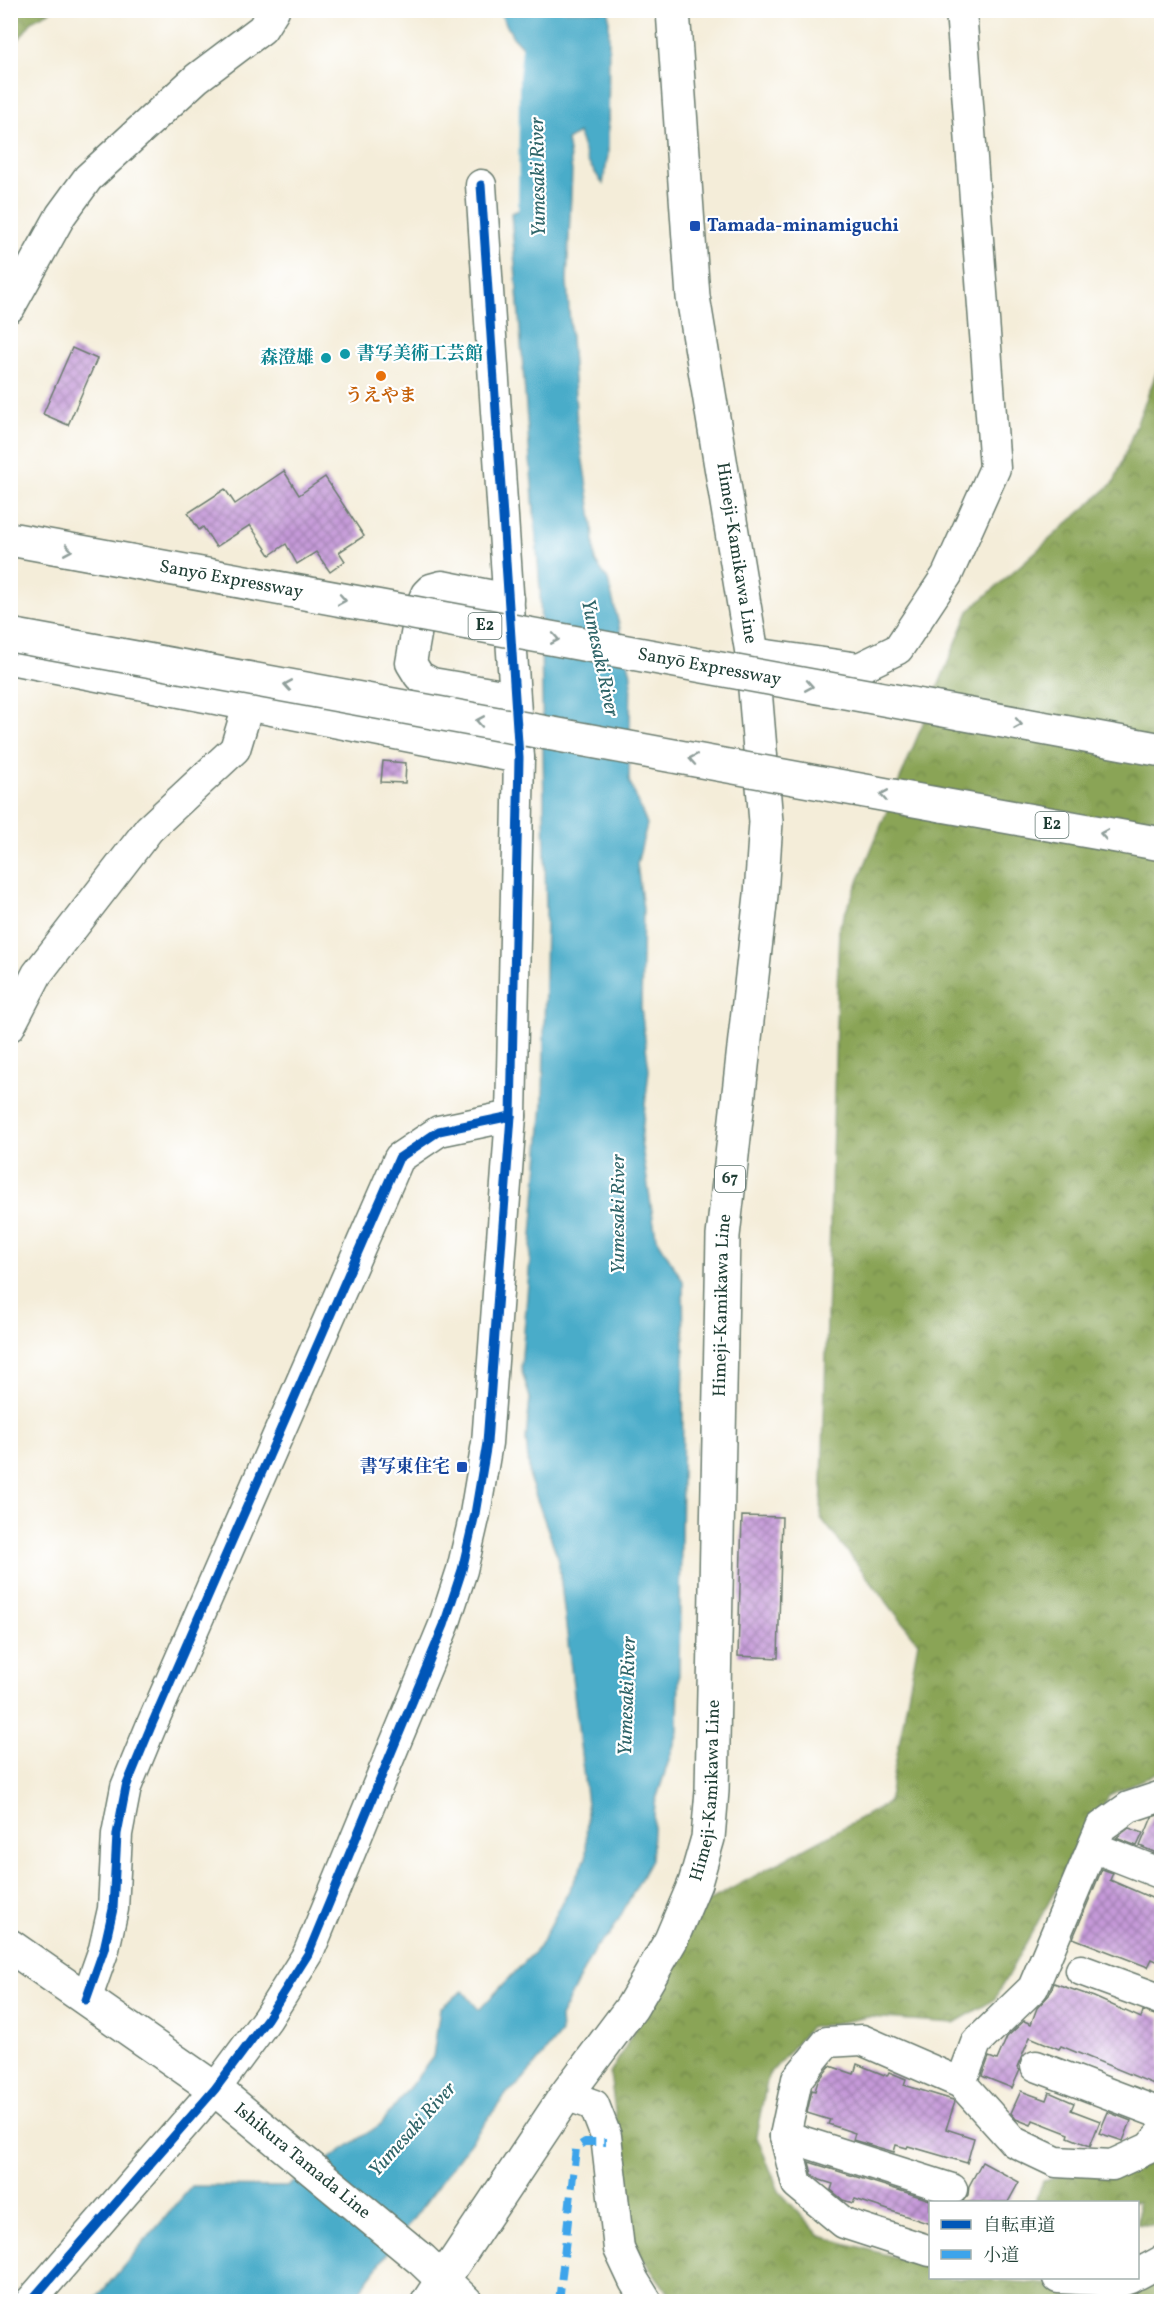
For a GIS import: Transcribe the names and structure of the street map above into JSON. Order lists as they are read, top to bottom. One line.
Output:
{"streets":{"main road":["Himeji-Kamikawa Line","Sanyō Expressway","E2","67","Ishikura Tamada Line"]},"crossings":[["Himeji-Kamikawa Line","Ishikura Tamada Line"]],"water":["Yumesaki River"],"places":{"transit":["Tamada-minamiguchi","書写東住宅"],"other":["書写美術工芸館","森澄雄","うえやま"]},"legend":["自転車道","小道"]}
